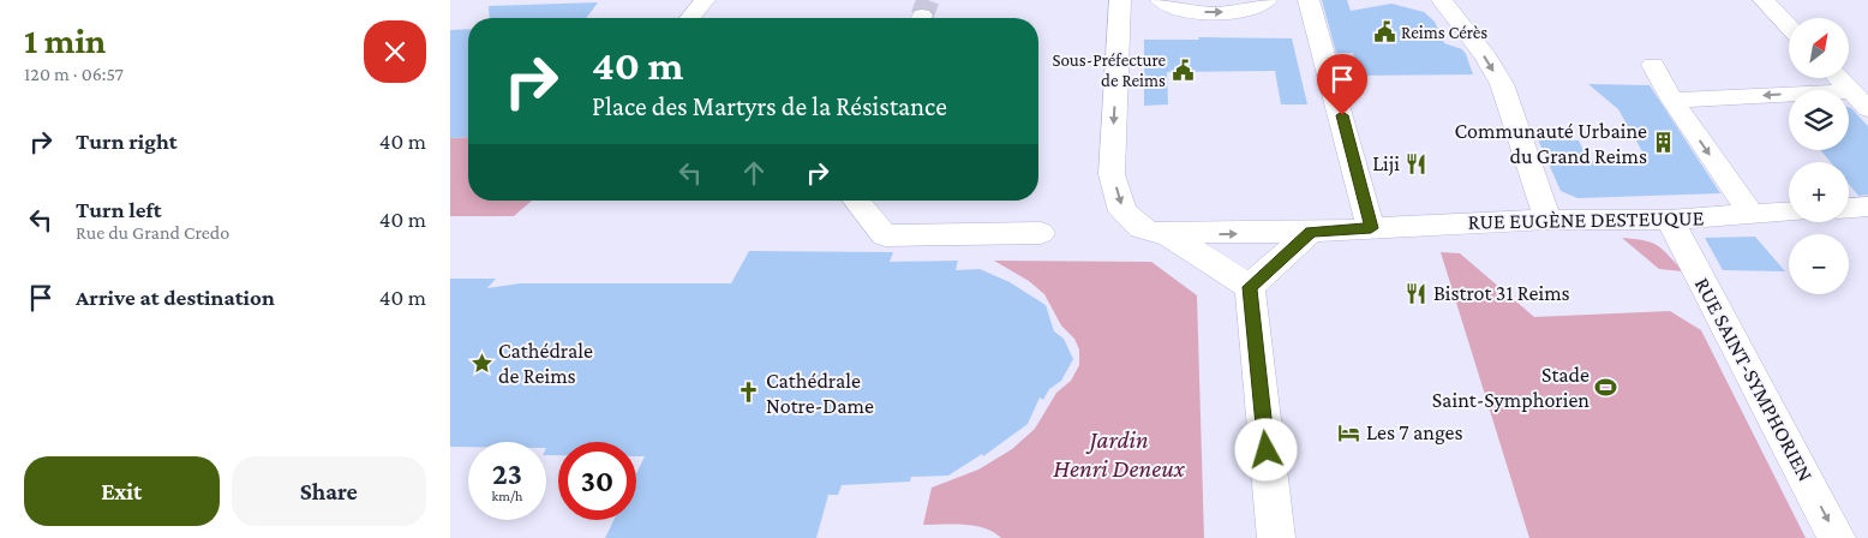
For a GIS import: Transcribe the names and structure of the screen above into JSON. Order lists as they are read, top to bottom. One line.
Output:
{"streets":{"street":["RUE EUGÈNE DESTEUQUE","RUE SAINT-SYMPHORIEN"]},"crossings":[["RUE EUGÈNE DESTEUQUE","RUE SAINT-SYMPHORIEN"]],"one_way":["RUE SAINT-SYMPHORIEN"],"parks":["Jardin Henri Deneux"],"places":{"public building":["Reims Cérès","Sous-Préfecture de Reims"],"building":["Communauté Urbaine du Grand Reims"],"restaurant":["Liji","Bistrot 31 Reims"],"place":["Cathédrale de Reims"],"sports":["Stade Saint-Symphorien"],"church":["Cathédrale Notre-Dame"],"hotel":["Les 7 anges"]},"north":"top right","page":{"heading":["1 min","120 m · 06:57"],"map_buttons":["+","−"],"turn":["40 m","Place des Martyrs de la Résistance"],"list":[{"name":"Turn right","value":"40 m"},{"name":"Turn left","note":"Rue du Grand Credo","value":"40 m"},{"name":"Arrive at destination","value":"40 m"}],"speed":"23 km/h","limit":"30","buttons":["Exit","Share"]}}
